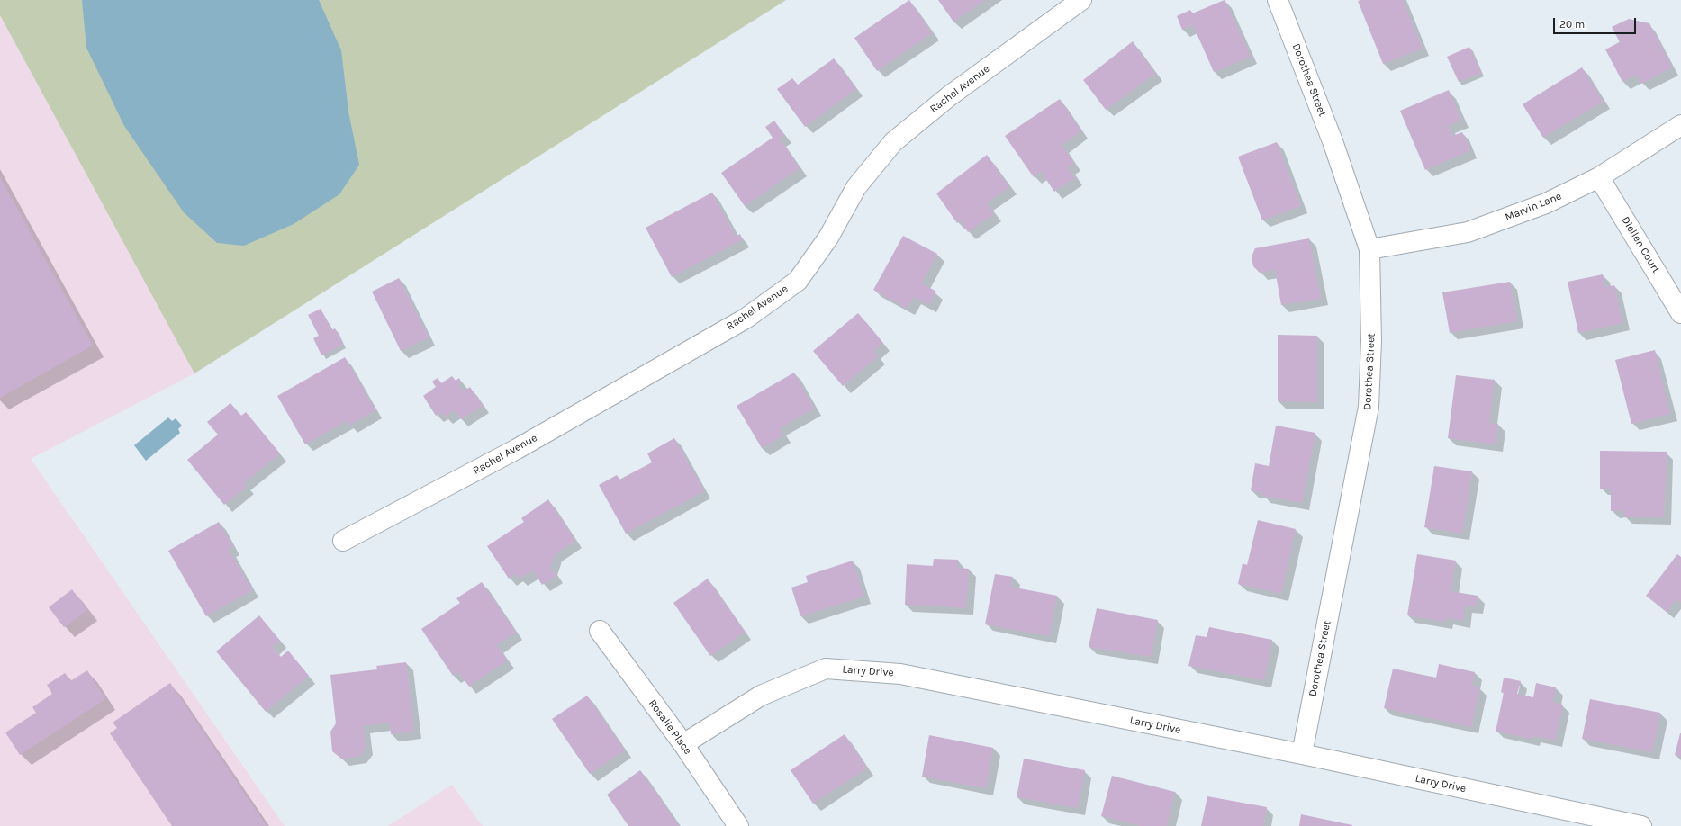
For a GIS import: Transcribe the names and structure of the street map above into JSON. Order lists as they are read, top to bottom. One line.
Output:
{"streets":{"street":["Dorothea Street","Rachel Avenue","Marvin Lane","Diellen Court","Larry Drive","Rosalie Place"]},"crossings":[["Dorothea Street","Marvin Lane"],["Dorothea Street","Larry Drive"],["Marvin Lane","Diellen Court"],["Larry Drive","Rosalie Place"]],"scale_bar":"20 m"}
